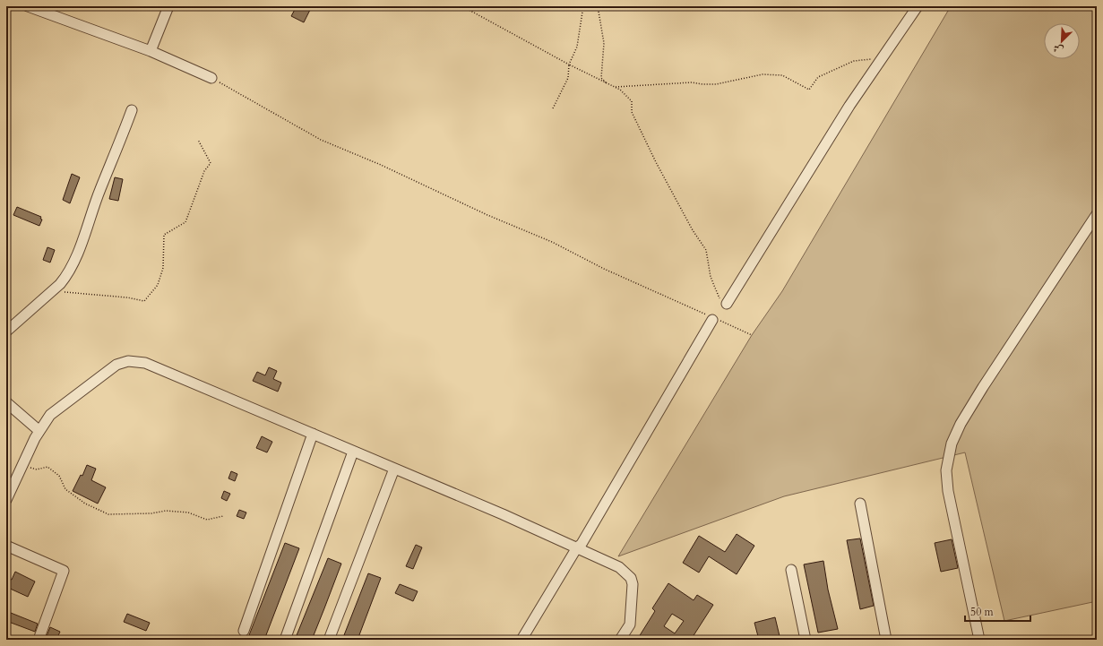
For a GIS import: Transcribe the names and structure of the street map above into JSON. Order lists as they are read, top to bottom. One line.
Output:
{"scale_bar":"50 m","north":"bottom left"}
